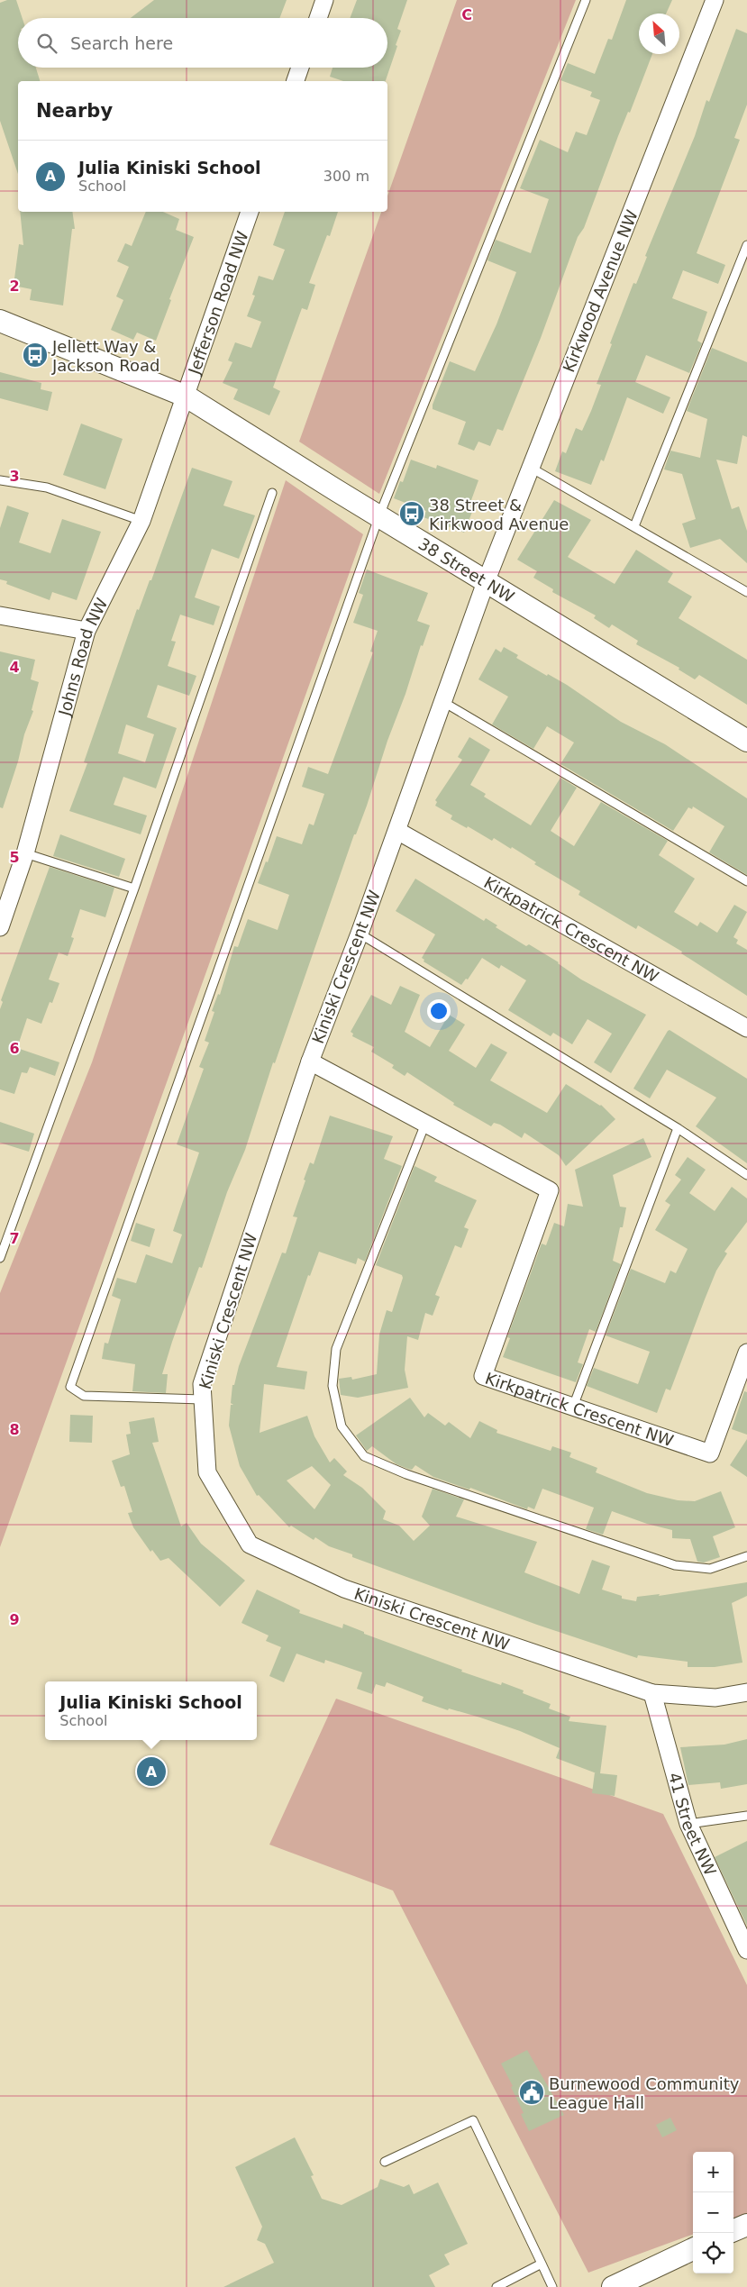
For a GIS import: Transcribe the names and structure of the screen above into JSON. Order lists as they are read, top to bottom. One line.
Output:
{"streets":{"street":["Kirkwood Avenue NW","Jefferson Road NW","38 Street NW","Johns Road NW","Kirkpatrick Crescent NW","Kiniski Crescent NW","41 Street NW"]},"crossings":[["Kirkwood Avenue NW","38 Street NW"],["Kirkwood Avenue NW","Kiniski Crescent NW"],["Jefferson Road NW","38 Street NW"],["Jefferson Road NW","Johns Road NW"],["38 Street NW","Johns Road NW"],["38 Street NW","Kiniski Crescent NW"],["Kirkpatrick Crescent NW","Kiniski Crescent NW"],["Kiniski Crescent NW","41 Street NW"]],"places":{"bus stop":["Jellett Way & Jackson Road","38 Street & Kirkwood Avenue"],"public building":["Burnewood Community League Hall"]},"north":"top left","page":{"search":"Search here","heading":"Nearby","list":[{"mark":"A","name":"Julia Kiniski School","note":"School","value":"300 m"}],"popup":["Julia Kiniski School","School"],"pins":"A","map_buttons":["+","−"]},"grid":{"columns":["C"],"rows":["2","3","4","5","6","7","8","9"]}}
